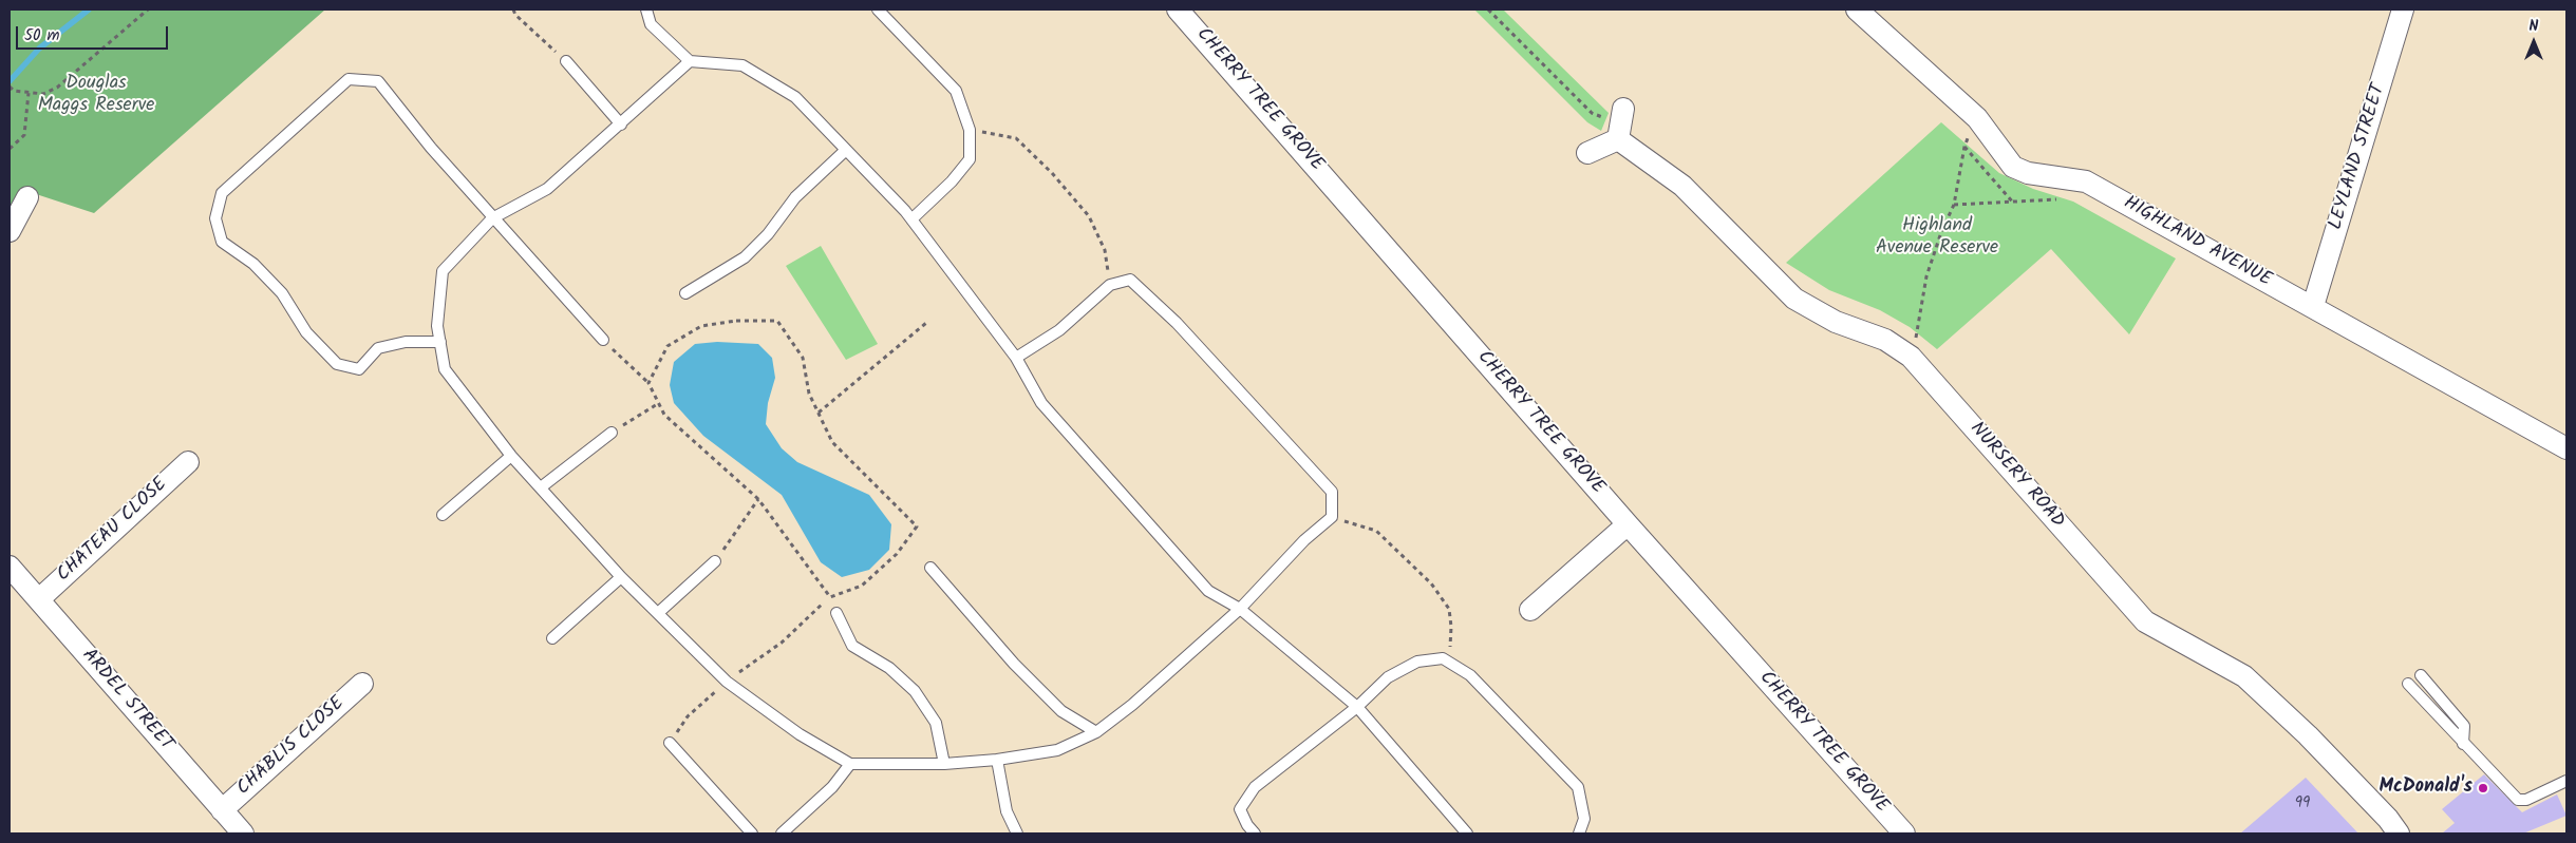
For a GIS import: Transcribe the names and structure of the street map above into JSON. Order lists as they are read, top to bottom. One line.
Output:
{"streets":{"street":["CHERRY TREE GROVE","LEYLAND STREET","HIGHLAND AVENUE","NURSERY ROAD","CHATEAU CLOSE","ARDEL STREET","CHABLIS CLOSE"]},"crossings":[["LEYLAND STREET","HIGHLAND AVENUE"],["CHATEAU CLOSE","ARDEL STREET"],["ARDEL STREET","CHABLIS CLOSE"]],"parks":["Douglas Maggs Reserve","Highland Avenue Reserve"],"places":["McDonald's"],"house_numbers":["99"],"scale_bar":"50 m","north":"top"}
